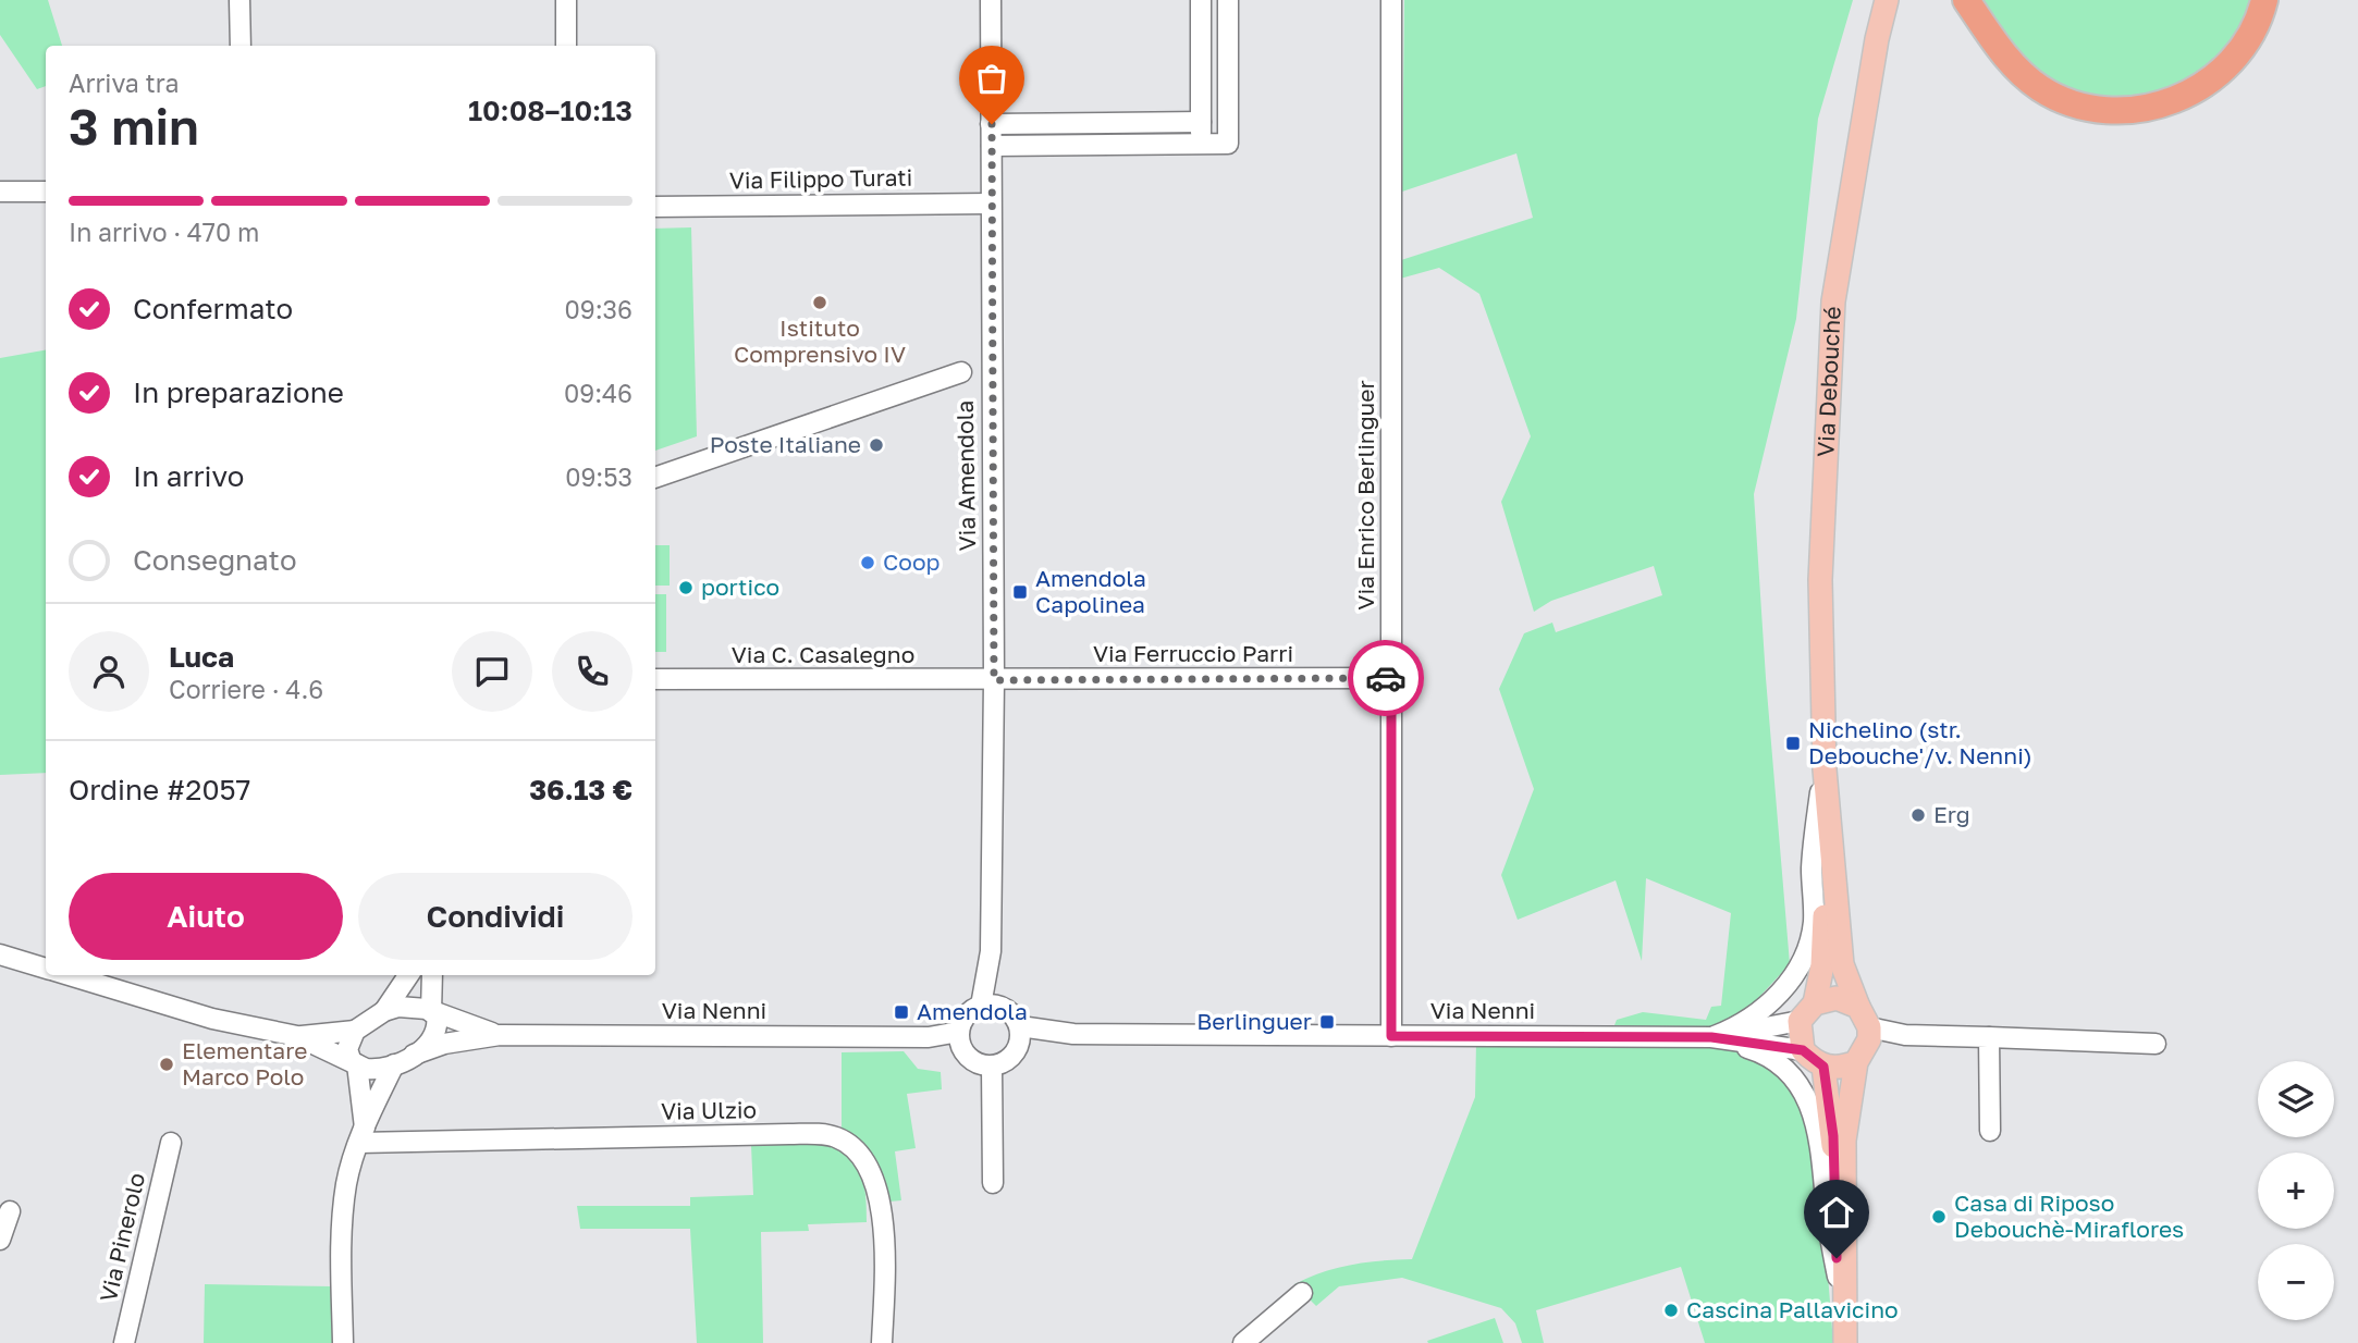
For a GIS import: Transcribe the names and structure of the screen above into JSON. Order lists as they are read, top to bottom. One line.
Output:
{"streets":{"main road":["Via Debouché"],"street":["Via Filippo Turati","Via Amendola","Via Enrico Berlinguer","Via Ferruccio Parri","Via C. Casalegno","Via Nenni","Via Ulzio","Via Pinerolo"]},"crossings":[["Via Filippo Turati","Via Amendola"],["Via Debouché","Via Nenni"],["Via Amendola","Via Ferruccio Parri"],["Via Amendola","Via C. Casalegno"],["Via Amendola","Via Nenni"],["Via Enrico Berlinguer","Via Ferruccio Parri"],["Via Enrico Berlinguer","Via Nenni"],["Via Ferruccio Parri","Via C. Casalegno"]],"places":{"other":["Istituto Comprensivo IV","Poste Italiane","Coop","portico","Erg","Elementare Marco Polo","Casa di Riposo Debouchè-Miraflores","Cascina Pallavicino"],"transit":["Amendola Capolinea","Nichelino (str. Debouche'/v. Nenni)","Amendola","Berlinguer"]},"page":{"heading":["3 min","Arriva tra","10:08–10:13"],"panel":["Luca","Corriere · 4.6","Ordine #2057","36.13 €"],"bar":"In arrivo · 470 m","list":[["Confermato","09:36"],["In preparazione","09:46"],["In arrivo","09:53"],"Consegnato"],"buttons":["Aiuto","Condividi"],"map_buttons":["+","−"]}}
